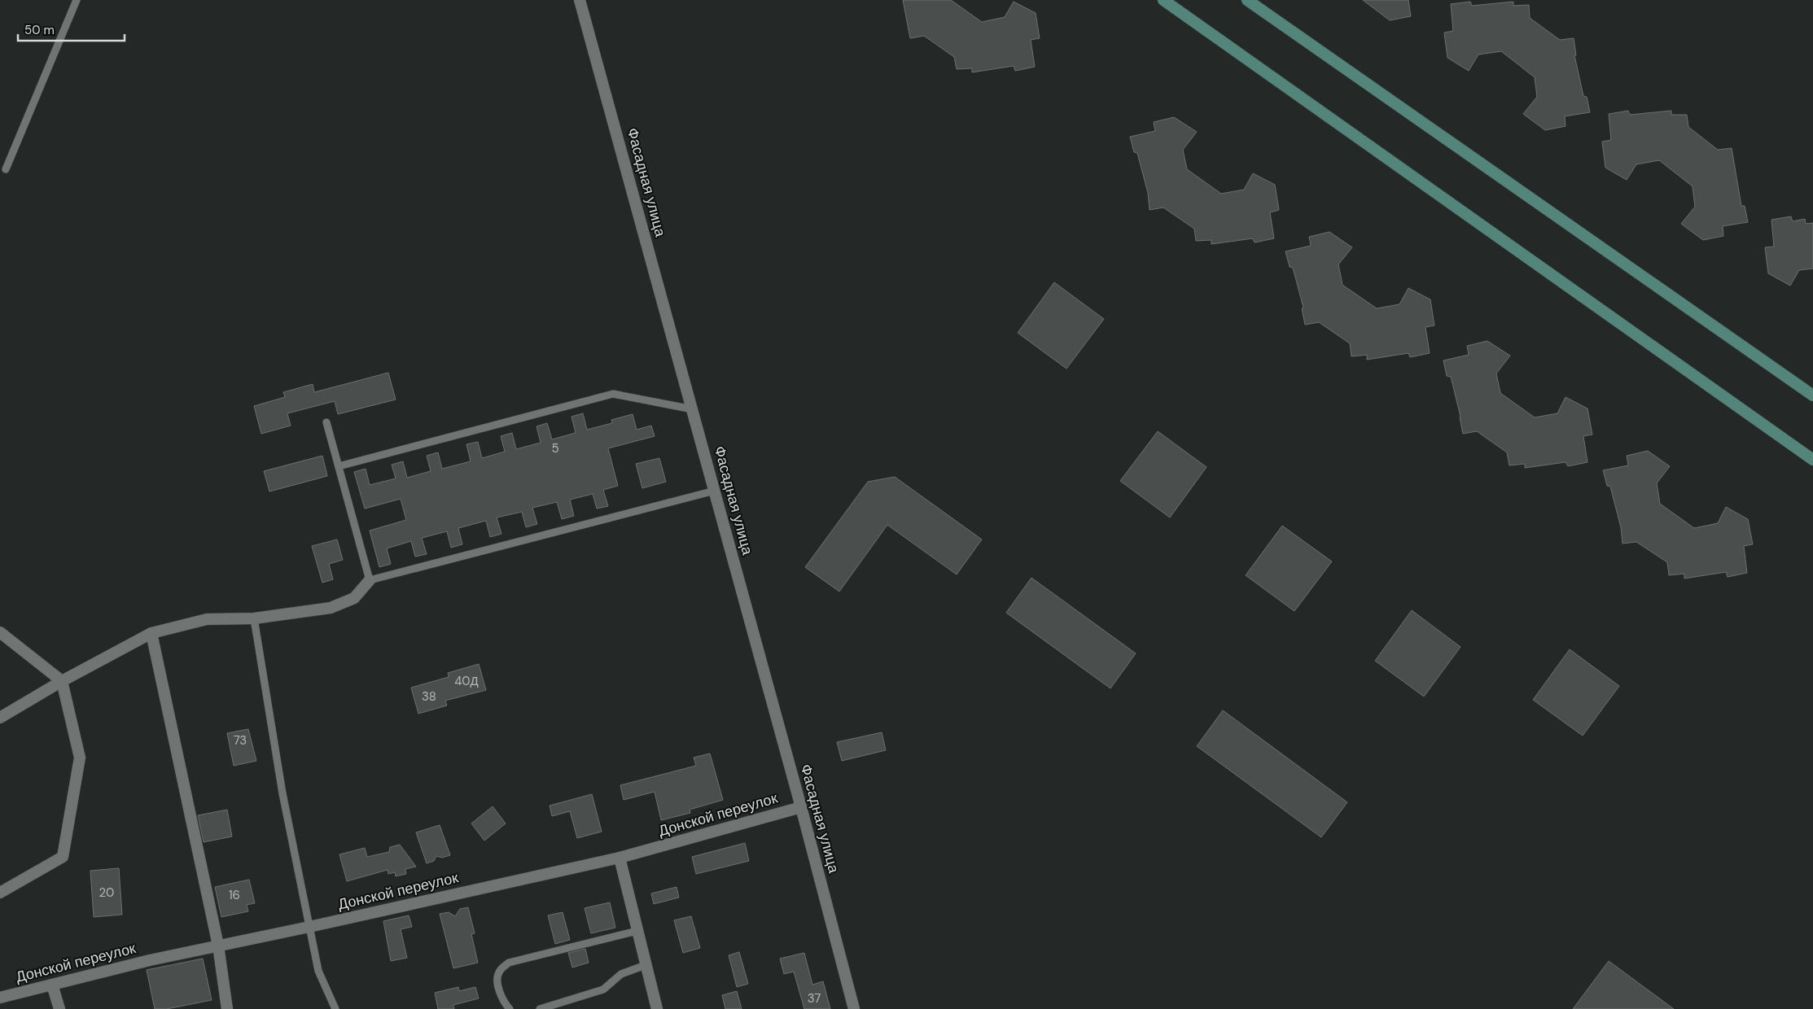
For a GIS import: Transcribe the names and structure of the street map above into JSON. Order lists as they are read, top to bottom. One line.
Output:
{"streets":{"street":["Фасадная улица","Донской переулок"]},"crossings":[["Фасадная улица","Донской переулок"]],"house_numbers":["5","40Д","38","73","20","16","37"],"scale_bar":"50 m"}
